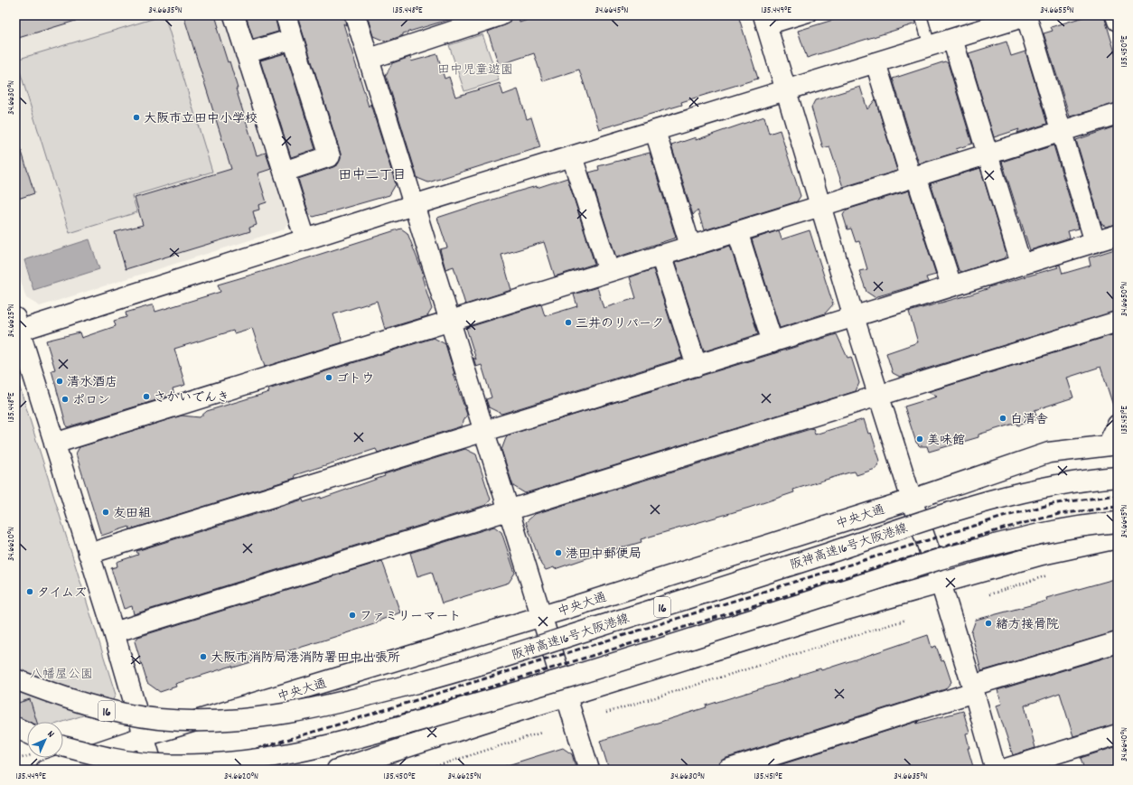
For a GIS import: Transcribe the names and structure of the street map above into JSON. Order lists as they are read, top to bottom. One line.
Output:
{"streets":{"main road":["中央大通","阪神高速16号大阪港線","16"]},"districts":["田中二丁目"],"parks":["田中児童遊園","八幡屋公園"],"places":["大阪市立田中小学校","三井のリパーク","ゴトウ","清水酒店","さかいでんき","ポロン","白清舎","美味館","友田組","港田中郵便局","タイムズ","ファミリーマート","緒方接骨院","大阪市消防局港消防署田中出張所"],"north":"top right","coordinates":["34.6635°N","135.448°E","34.6645°N","135.449°E","34.6655°N","135.450°E","34.6630°N","34.6650°N","34.6625°N","135.451°E","34.6620°N","34.6640°N"]}
